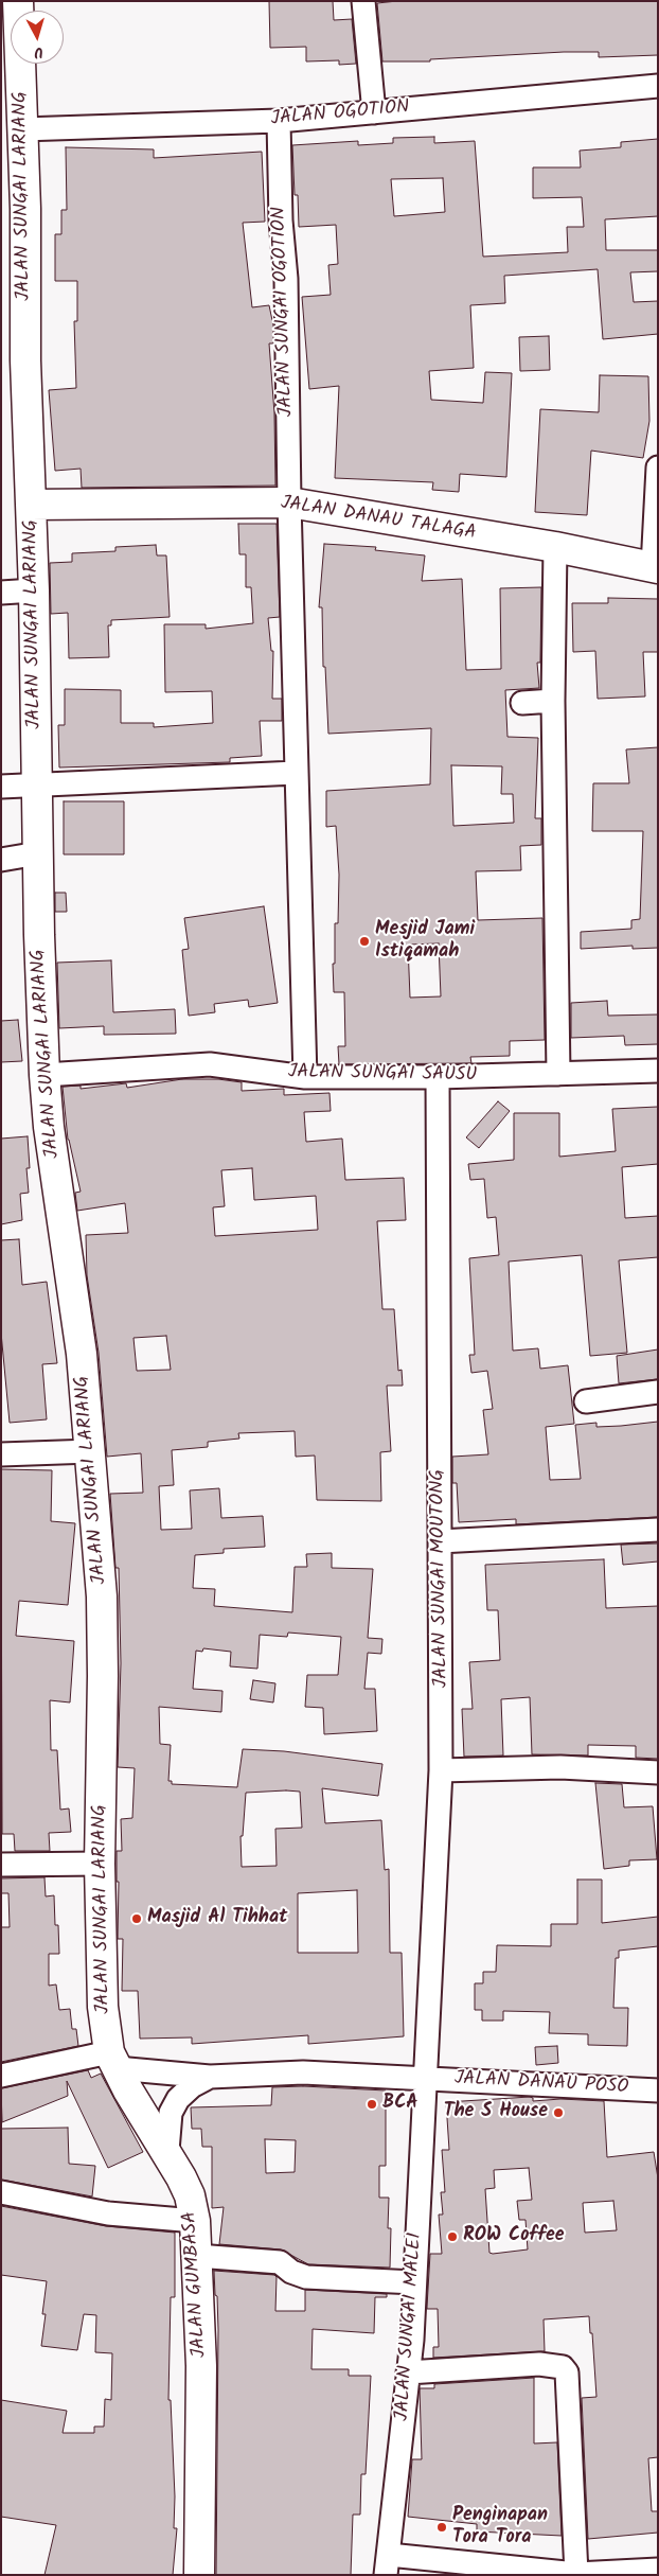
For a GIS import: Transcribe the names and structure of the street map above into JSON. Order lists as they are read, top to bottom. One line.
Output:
{"streets":{"street":["JALAN OGOTION","JALAN SUNGAI LARIANG","JALAN SUNGAI OGOTION","JALAN DANAU TALAGA","JALAN SUNGAI SAUSU","JALAN SUNGAI MOUTONG","JALAN DANAU POSO","JALAN GUMBASA","JALAN SUNGAI MALEI"]},"crossings":[["JALAN OGOTION","JALAN SUNGAI LARIANG"],["JALAN OGOTION","JALAN SUNGAI OGOTION"],["JALAN SUNGAI LARIANG","JALAN DANAU TALAGA"],["JALAN SUNGAI LARIANG","JALAN SUNGAI SAUSU"],["JALAN SUNGAI LARIANG","JALAN GUMBASA"],["JALAN SUNGAI OGOTION","JALAN DANAU TALAGA"],["JALAN SUNGAI OGOTION","JALAN SUNGAI SAUSU"],["JALAN SUNGAI SAUSU","JALAN SUNGAI MOUTONG"],["JALAN SUNGAI MOUTONG","JALAN DANAU POSO"],["JALAN SUNGAI MOUTONG","JALAN SUNGAI MALEI"],["JALAN DANAU POSO","JALAN SUNGAI MALEI"]],"places":["Mesjid Jami Istiqamah","Masjid Al Tihhat","BCA","The S House","ROW Coffee","Penginapan Tora Tora"],"north":"bottom"}
